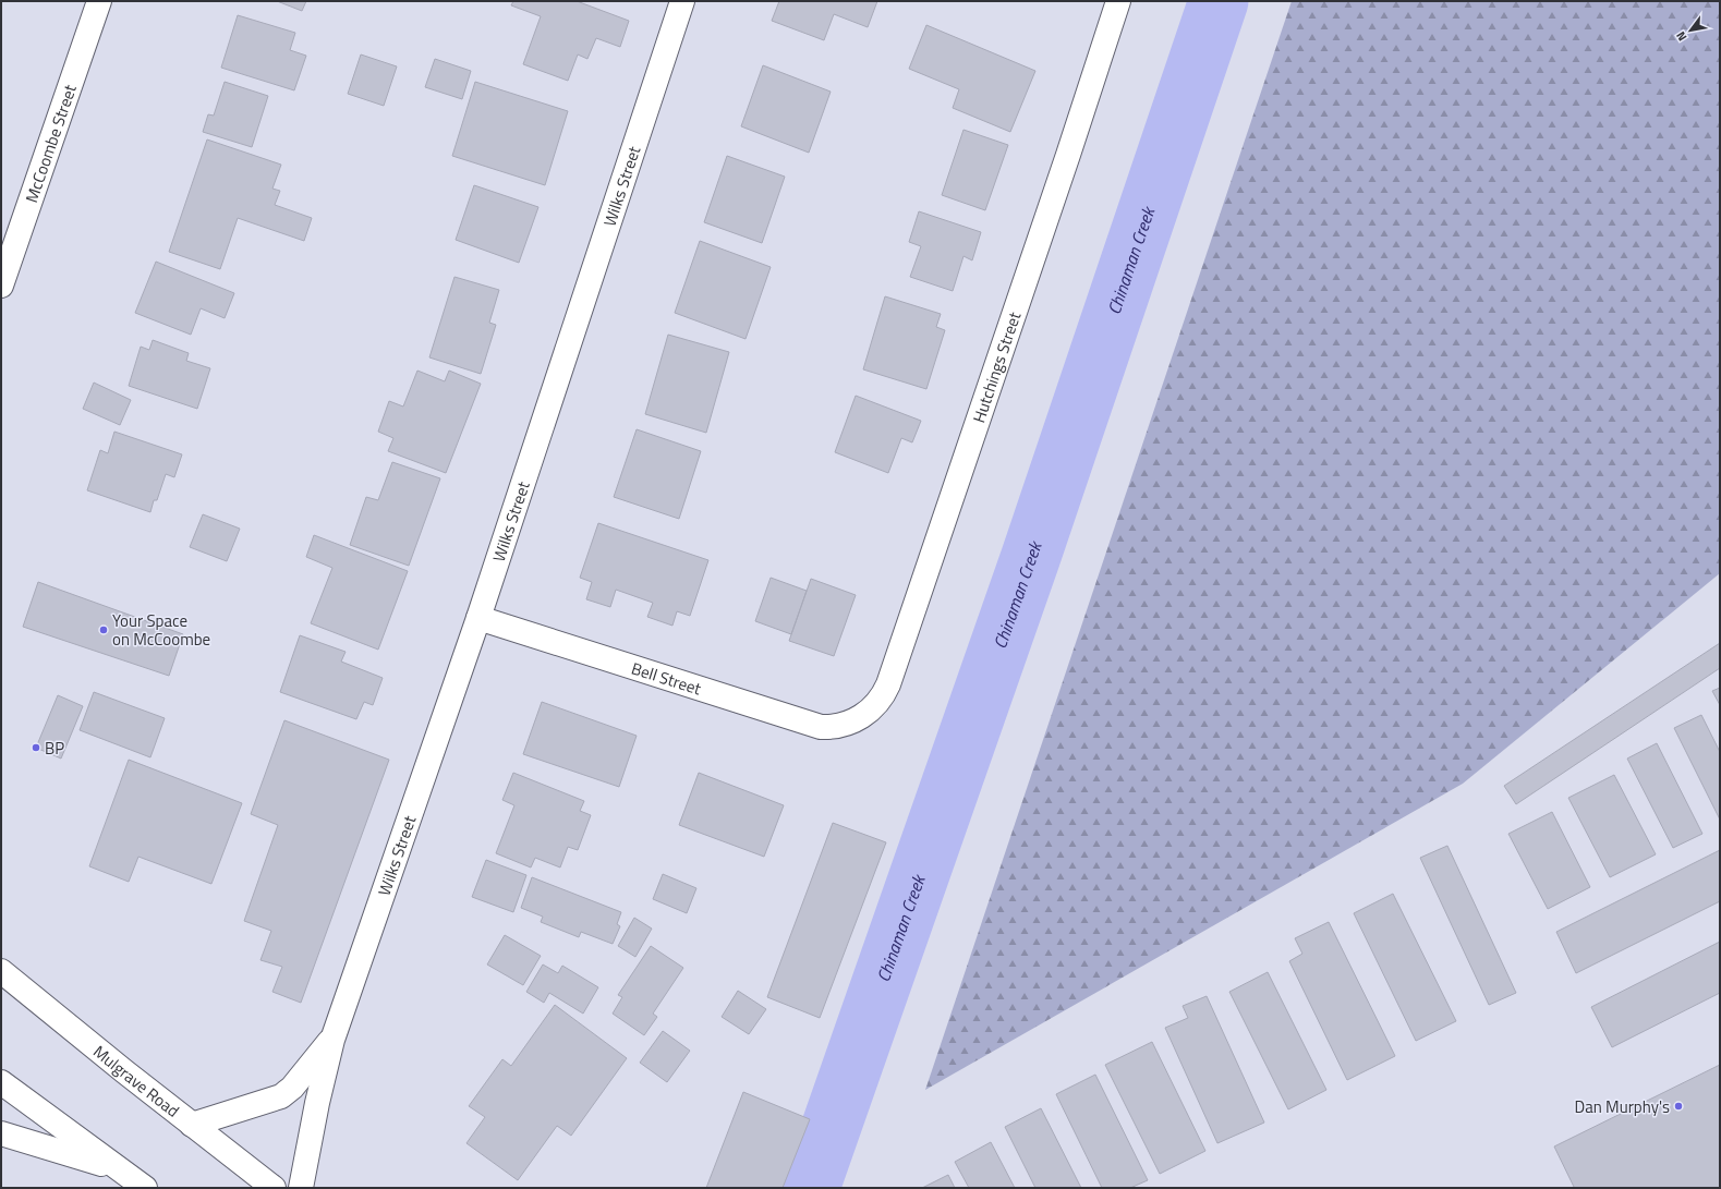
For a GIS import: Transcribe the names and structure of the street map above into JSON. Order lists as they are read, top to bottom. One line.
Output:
{"streets":{"street":["McCoombe Street","Wilks Street","Hutchings Street","Bell Street","Mulgrave Road"]},"crossings":[["Wilks Street","Bell Street"],["Wilks Street","Mulgrave Road"],["Hutchings Street","Bell Street"]],"water":["Chinaman Creek"],"places":["Your Space on McCoombe","BP","Dan Murphy's"],"north":"bottom left"}
